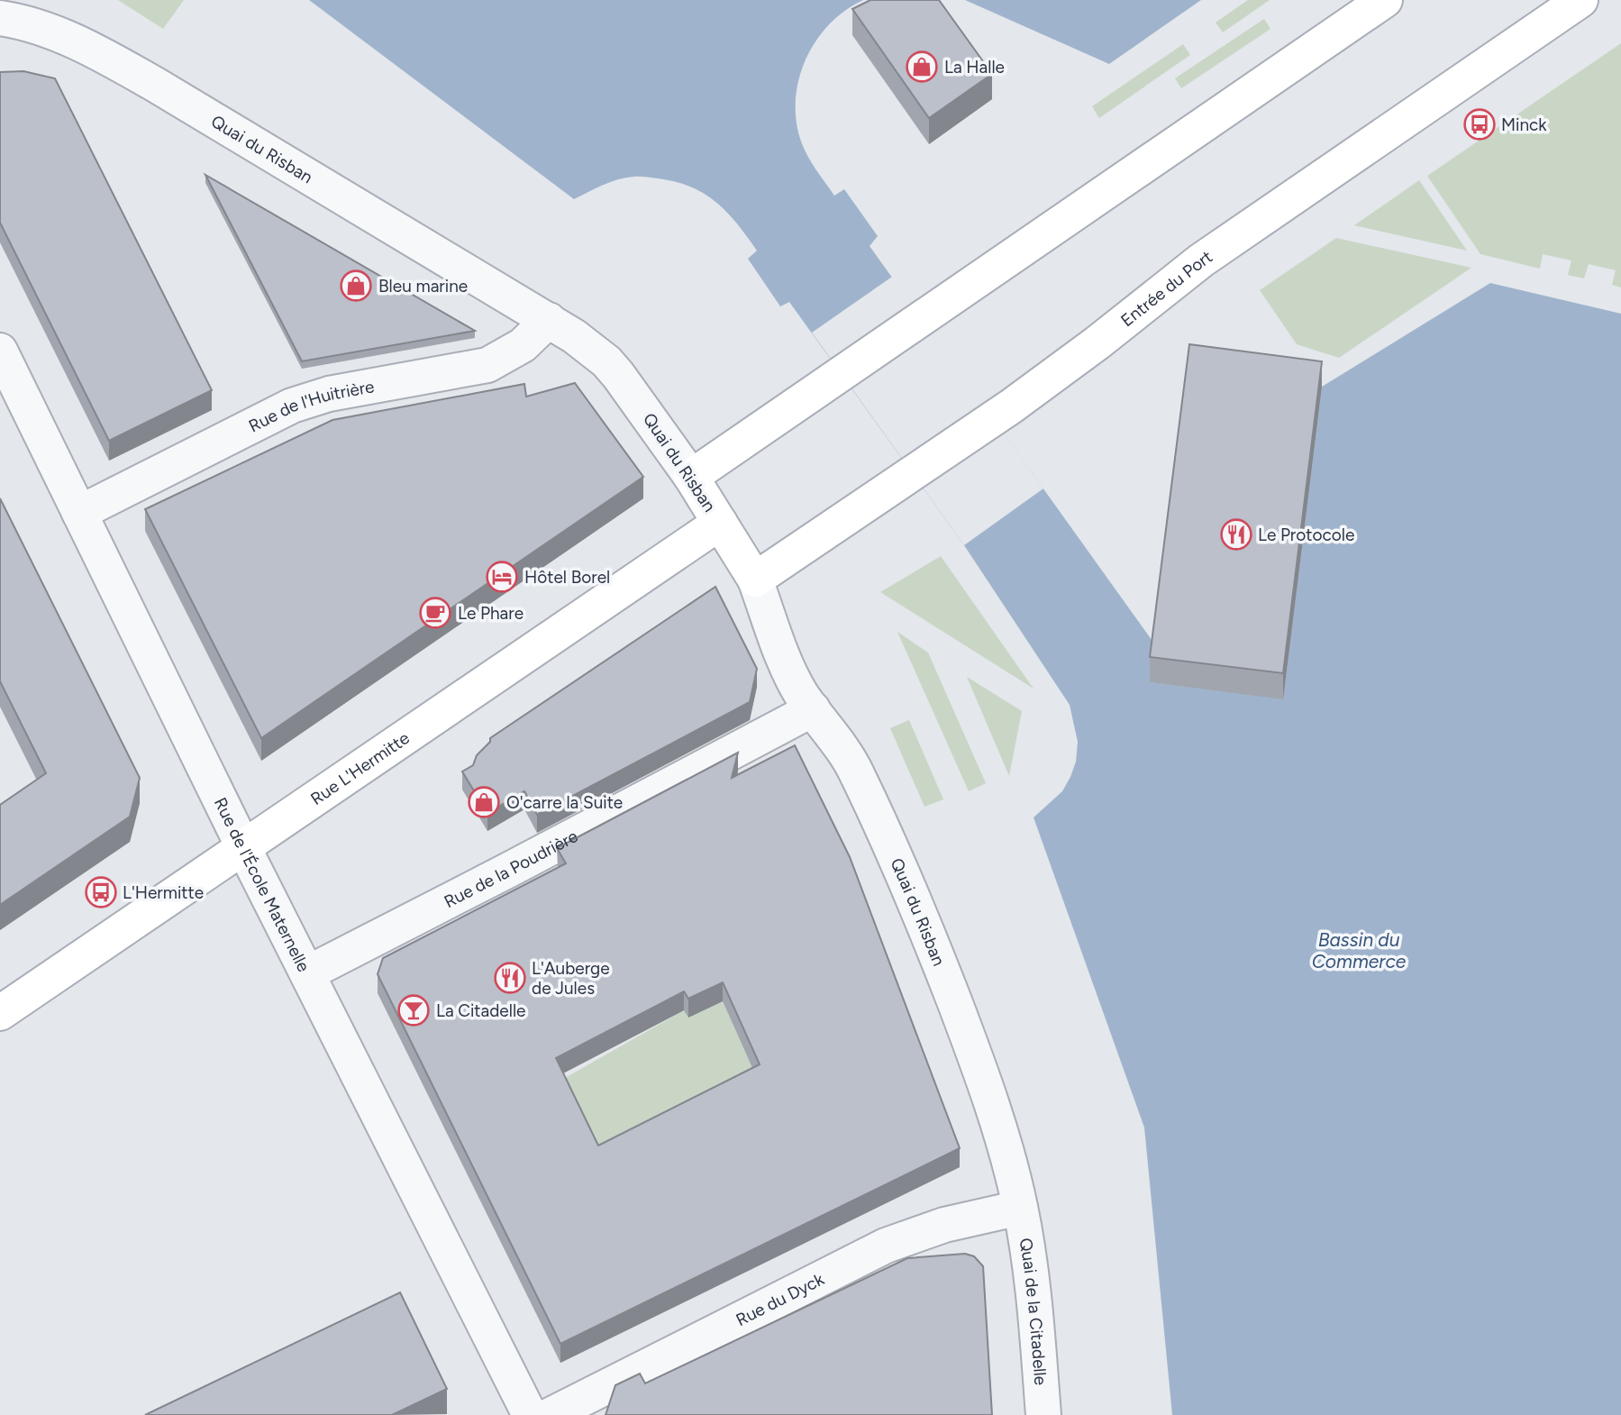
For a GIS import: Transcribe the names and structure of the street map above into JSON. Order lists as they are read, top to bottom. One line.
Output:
{"streets":{"main road":["Quai du Risban","Entrée du Port","Rue L'Hermitte"],"street":["Rue de l'Huitrière","Rue de la Poudrière","Rue de l'École Maternelle","Rue du Dyck","Quai de la Citadelle"]},"crossings":[["Quai du Risban","Entrée du Port"],["Quai du Risban","Rue de l'Huitrière"],["Quai du Risban","Rue L'Hermitte"],["Quai du Risban","Rue de la Poudrière"],["Quai du Risban","Rue du Dyck"],["Quai du Risban","Quai de la Citadelle"],["Rue de l'Huitrière","Rue de l'École Maternelle"],["Rue L'Hermitte","Rue de l'École Maternelle"],["Rue de la Poudrière","Rue de l'École Maternelle"],["Rue du Dyck","Quai de la Citadelle"]],"water":["Bassin du Commerce"],"places":{"shop":["La Halle","Bleu marine","O'carre la Suite"],"bus stop":["Minck","L'Hermitte"],"restaurant":["Le Protocole","L'Auberge de Jules"],"hotel":["Hôtel Borel"],"cafe":["Le Phare"],"bar":["La Citadelle"]}}
